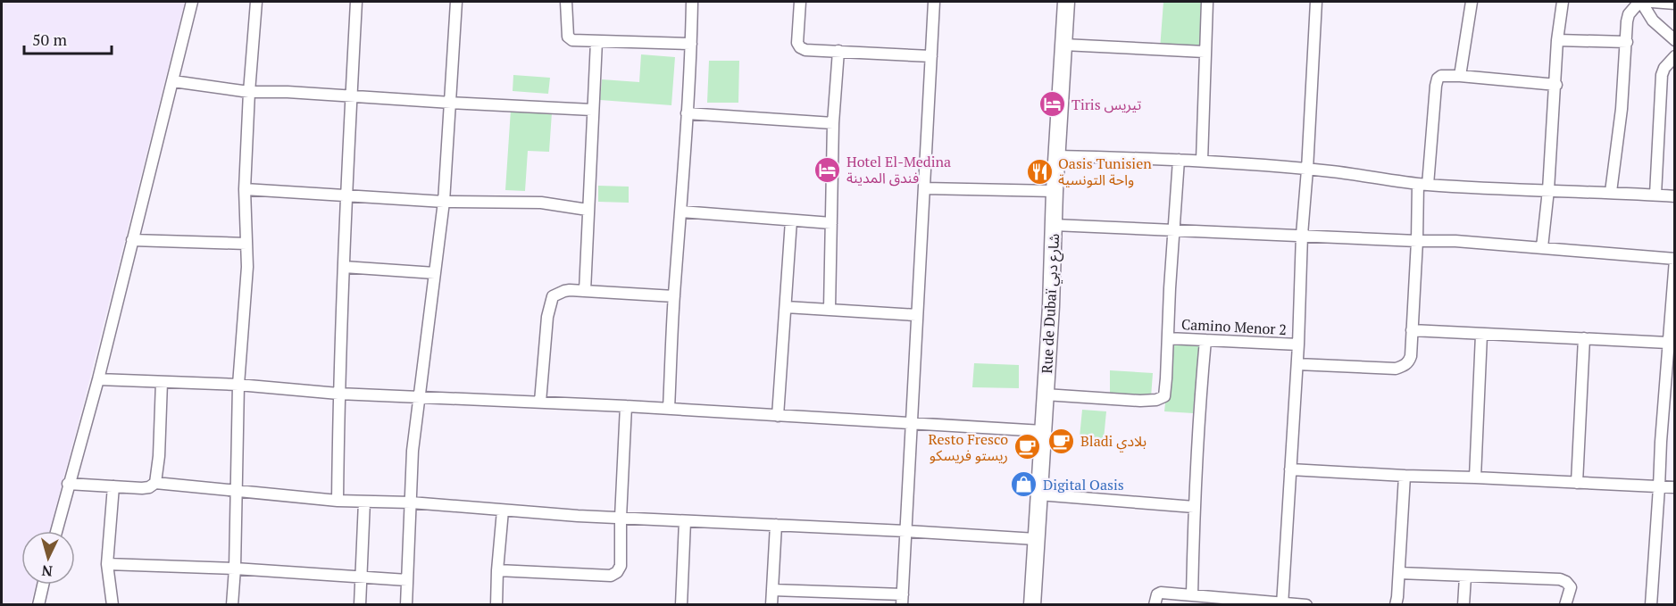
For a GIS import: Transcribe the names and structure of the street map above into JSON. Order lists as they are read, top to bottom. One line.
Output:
{"streets":{"street":["Rue de Dubaï شارع دبي","Camino Menor 2"]},"places":{"hotel":["Tiris تيريس","Hotel El-Medina فندق المدينة"],"restaurant":["Oasis Tunisien واحة التونسية"],"cafe":["Bladi بلادي","Resto Fresco ريستو فريسكو"],"shop":["Digital Oasis"]},"scale_bar":"50 m","north":"bottom"}
